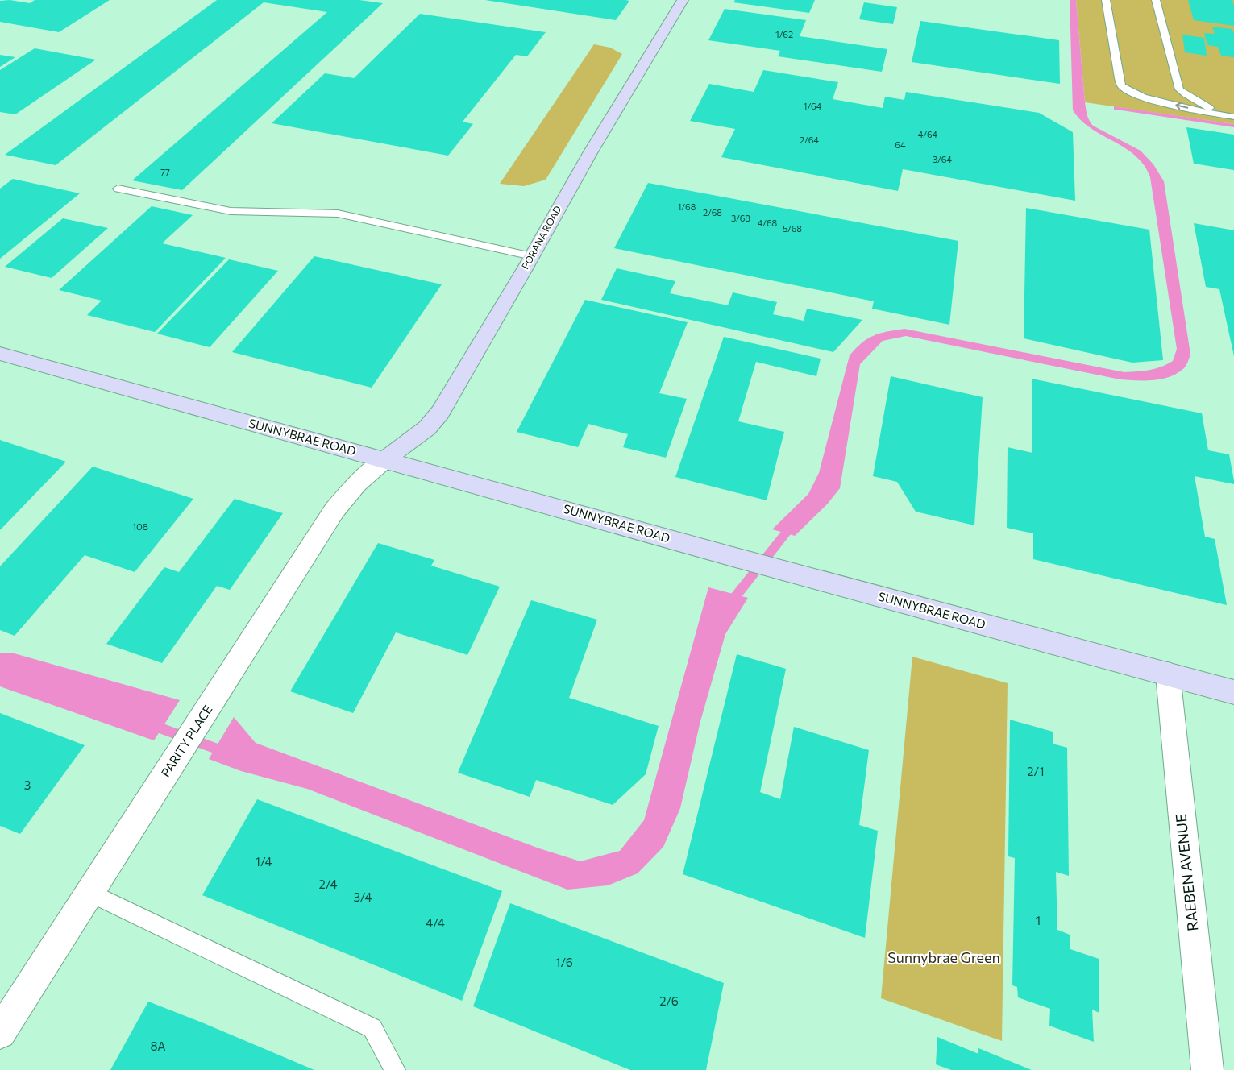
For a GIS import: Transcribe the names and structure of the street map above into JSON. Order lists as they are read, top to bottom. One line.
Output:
{"streets":{"main road":["PORANA ROAD","SUNNYBRAE ROAD"],"street":["PARITY PLACE","RAEBEN AVENUE"]},"crossings":[["PORANA ROAD","SUNNYBRAE ROAD"],["PORANA ROAD","PARITY PLACE"],["SUNNYBRAE ROAD","PARITY PLACE"],["SUNNYBRAE ROAD","RAEBEN AVENUE"]],"parks":["Sunnybrae Green"],"house_numbers":["1/62","1/64","4/64","2/64","64","3/64","77","1/68","2/68","3/68","4/68","5/68","108","2/1","3","1/4","2/4","3/4","1","4/4","1/6","2/6","8A"]}
